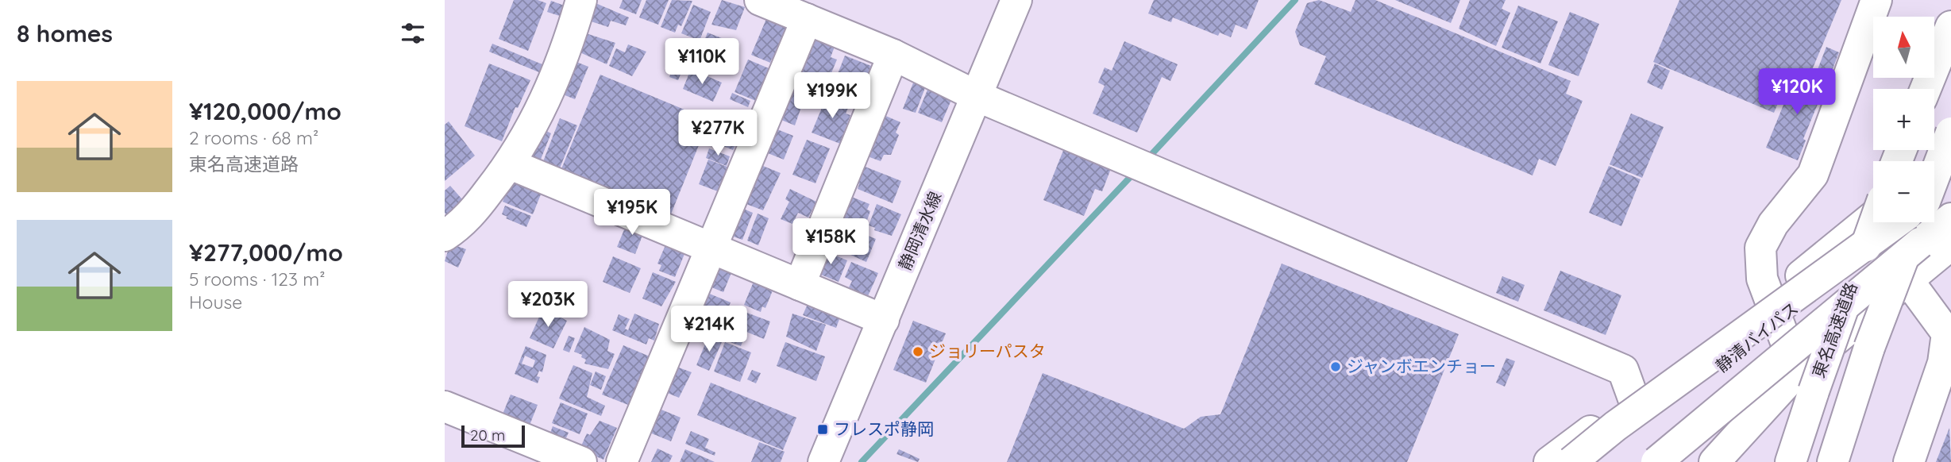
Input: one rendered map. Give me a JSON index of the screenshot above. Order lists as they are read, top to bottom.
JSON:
{
  "streets": {
    "main road": ["静岡清水線", "東名高速道路", "静清バイパス"]
  },
  "places": {
    "other": ["ジョリーパスタ", "ジャンボエンチョー"],
    "transit": ["フレスポ静岡"]
  },
  "scale_bar": "20 m",
  "north": "top",
  "page": {
    "heading": "8 homes",
    "map_buttons": ["+", "−"],
    "price": [
      "¥110K",
      "¥120K",
      "¥199K",
      "¥277K",
      "¥195K",
      "¥158K",
      "¥203K",
      "¥214K"
    ],
    "list": [
      {
        "name": "¥120,000/mo",
        "note": "2 rooms · 68 m² · 東名高速道路"
      },
      {
        "name": "¥277,000/mo",
        "note": "5 rooms · 123 m² · House"
      }
    ],
    "scale": "20 m"
  }
}
